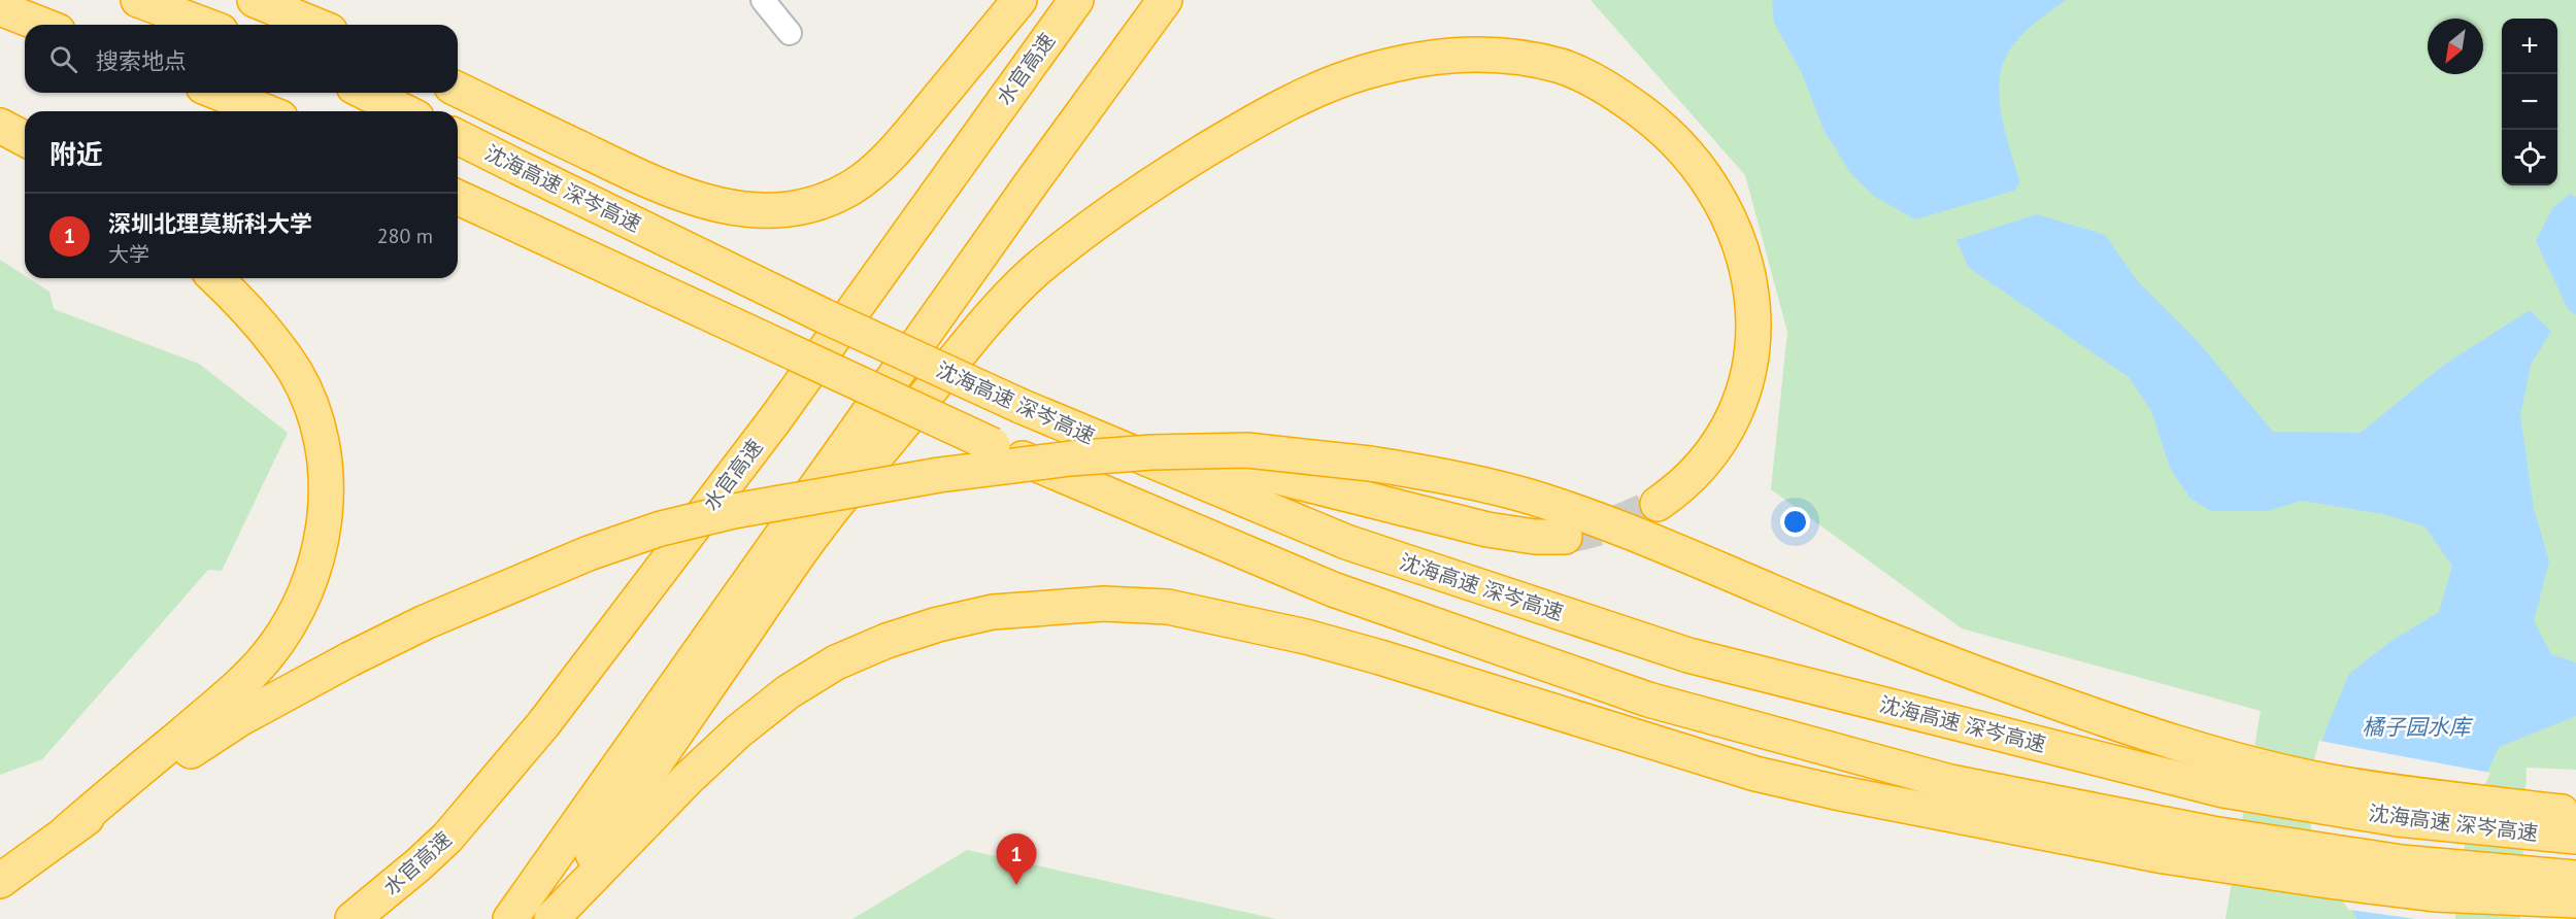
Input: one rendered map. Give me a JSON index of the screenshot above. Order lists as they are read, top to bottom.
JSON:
{
  "streets": {
    "highway": ["水官高速", "沈海高速 深岑高速"]
  },
  "water": ["橘子园水库"],
  "north": "bottom left",
  "page": {
    "map_buttons": ["+", "−"],
    "search": "搜索地点",
    "heading": "附近",
    "list": [
      {
        "mark": "1",
        "name": "深圳北理莫斯科大学",
        "note": "大学",
        "value": "280 m"
      }
    ],
    "pins": "1"
  }
}
